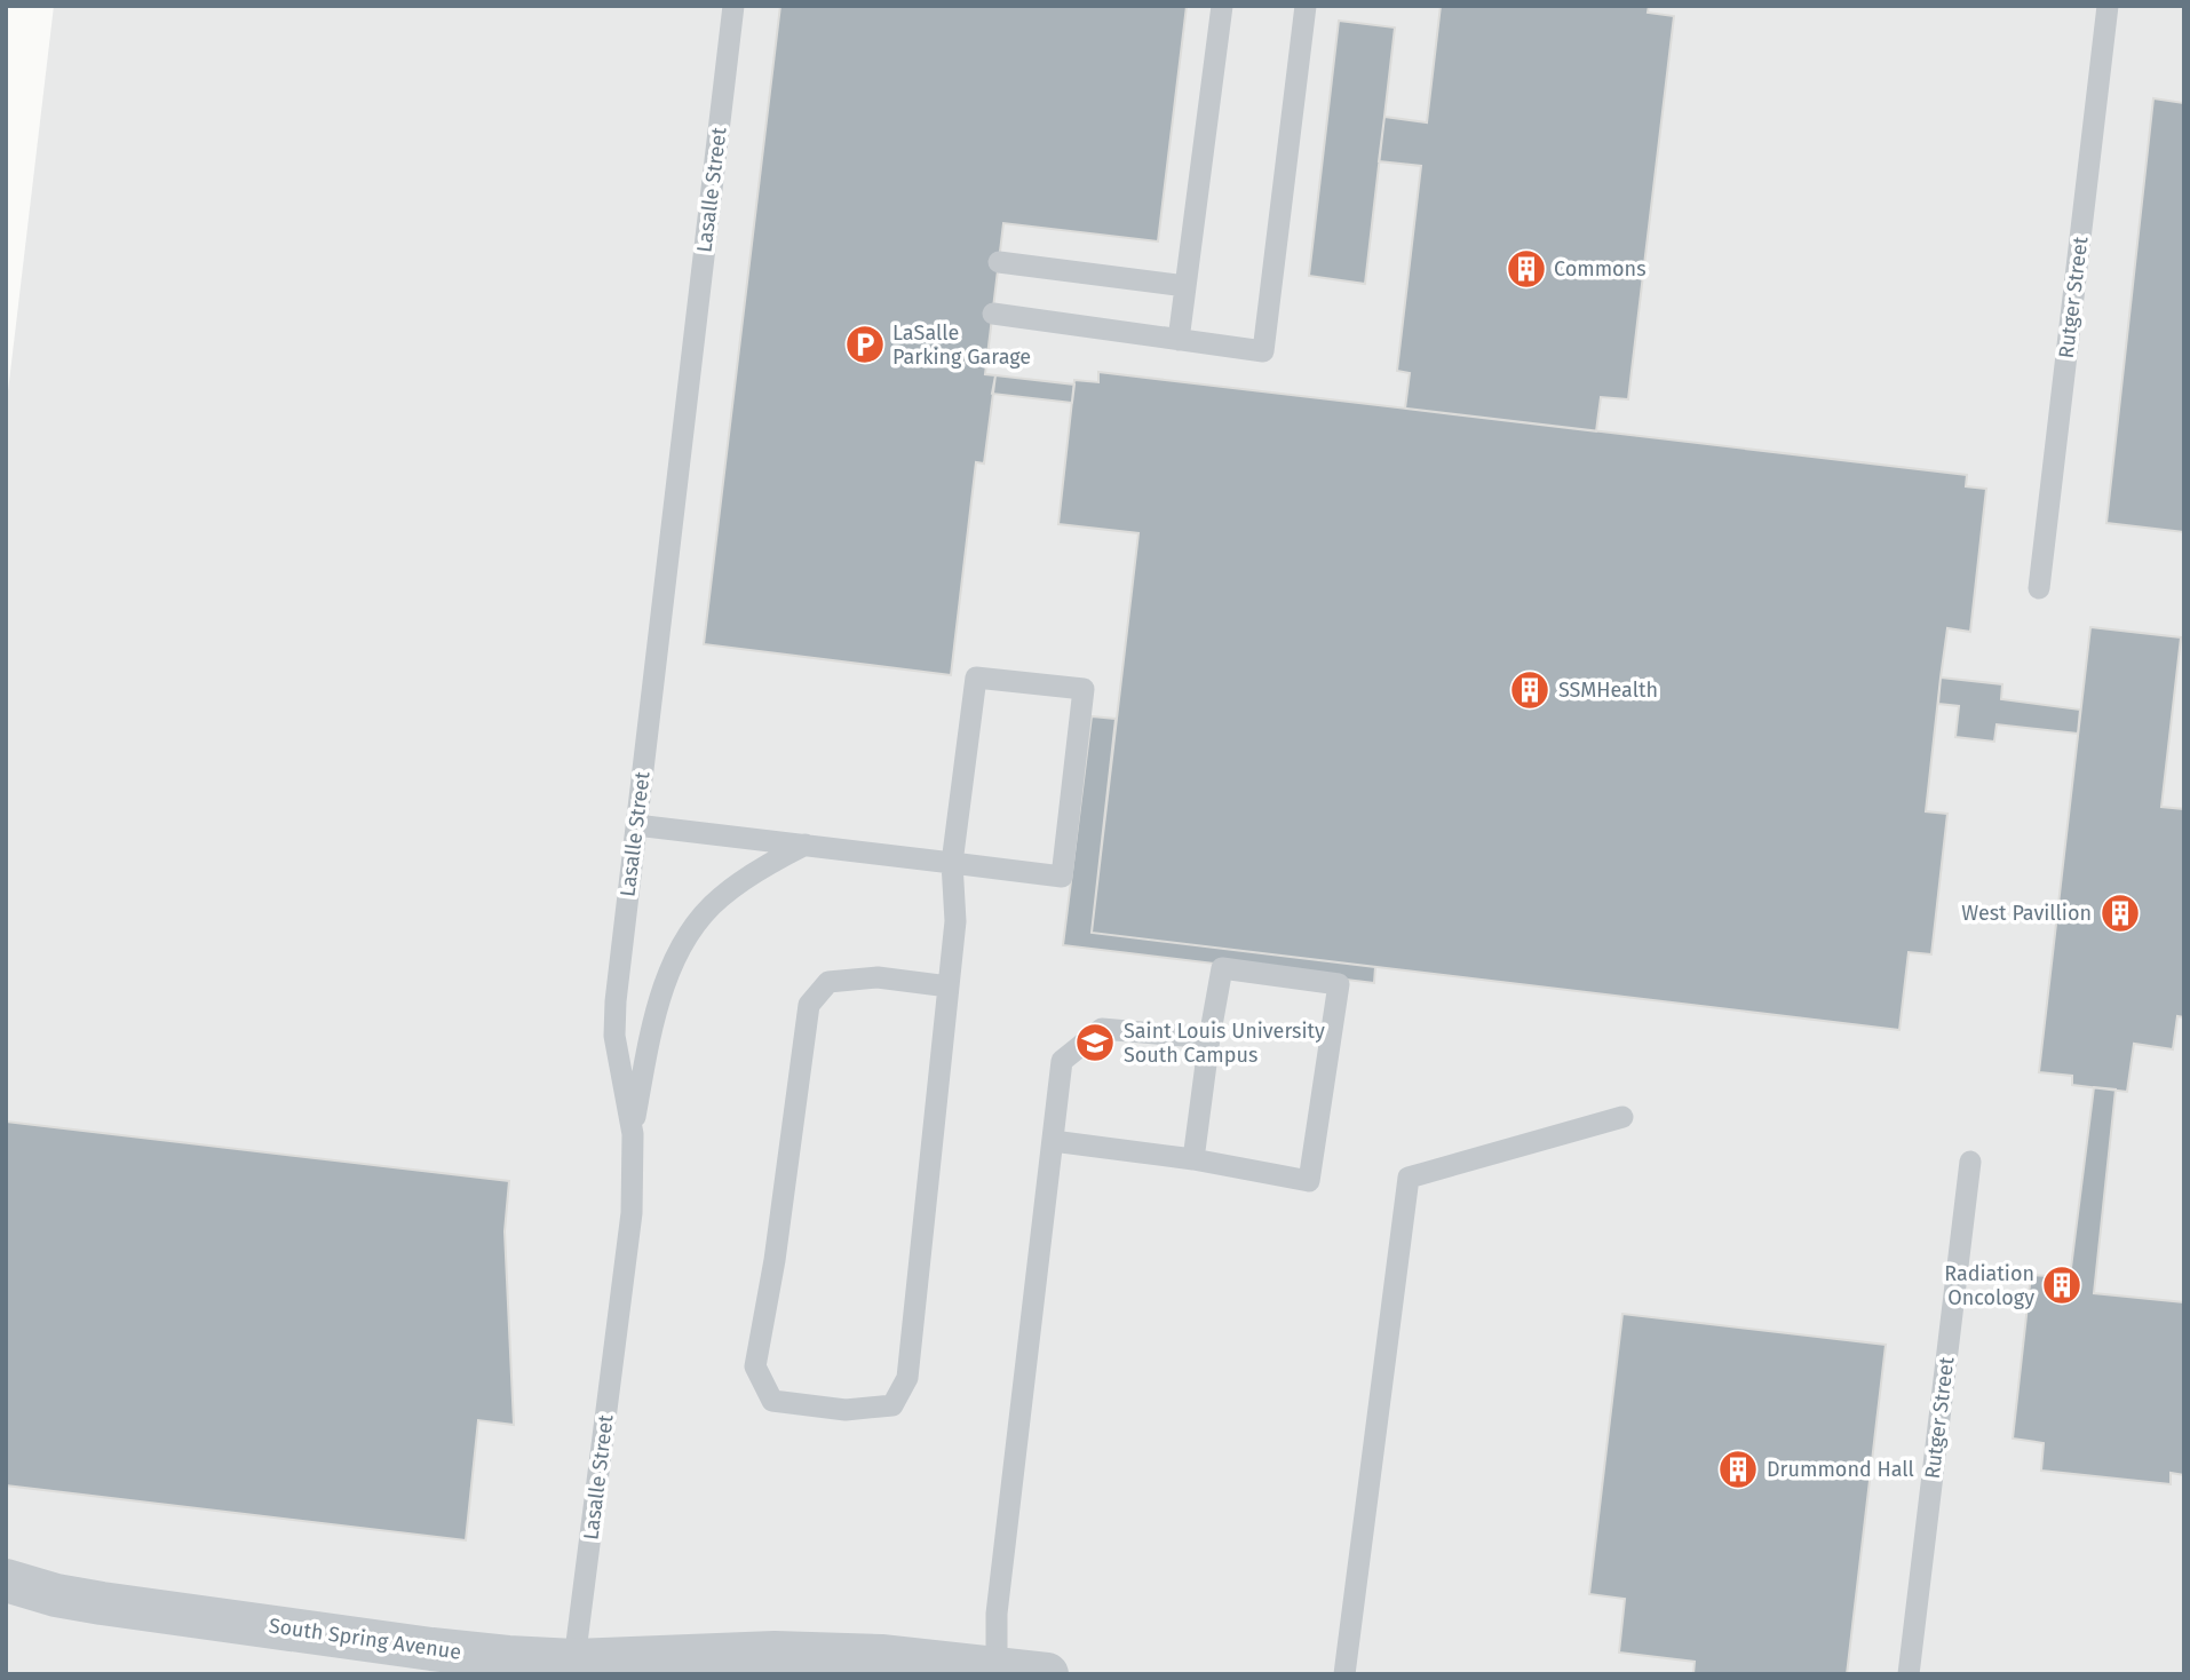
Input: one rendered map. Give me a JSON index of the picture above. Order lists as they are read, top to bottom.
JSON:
{
  "streets": {
    "street": ["South Spring Avenue"],
    "lane": ["Lasalle Street", "Rutger Street"]
  },
  "crossings": [
    ["Lasalle Street", "South Spring Avenue"]
  ],
  "places": {
    "building": [
      "Commons",
      "SSMHealth",
      "West Pavillion",
      "Radiation Oncology",
      "Drummond Hall"
    ],
    "parking": ["LaSalle Parking Garage"],
    "school or university": ["Saint Louis University South Campus"]
  }
}
